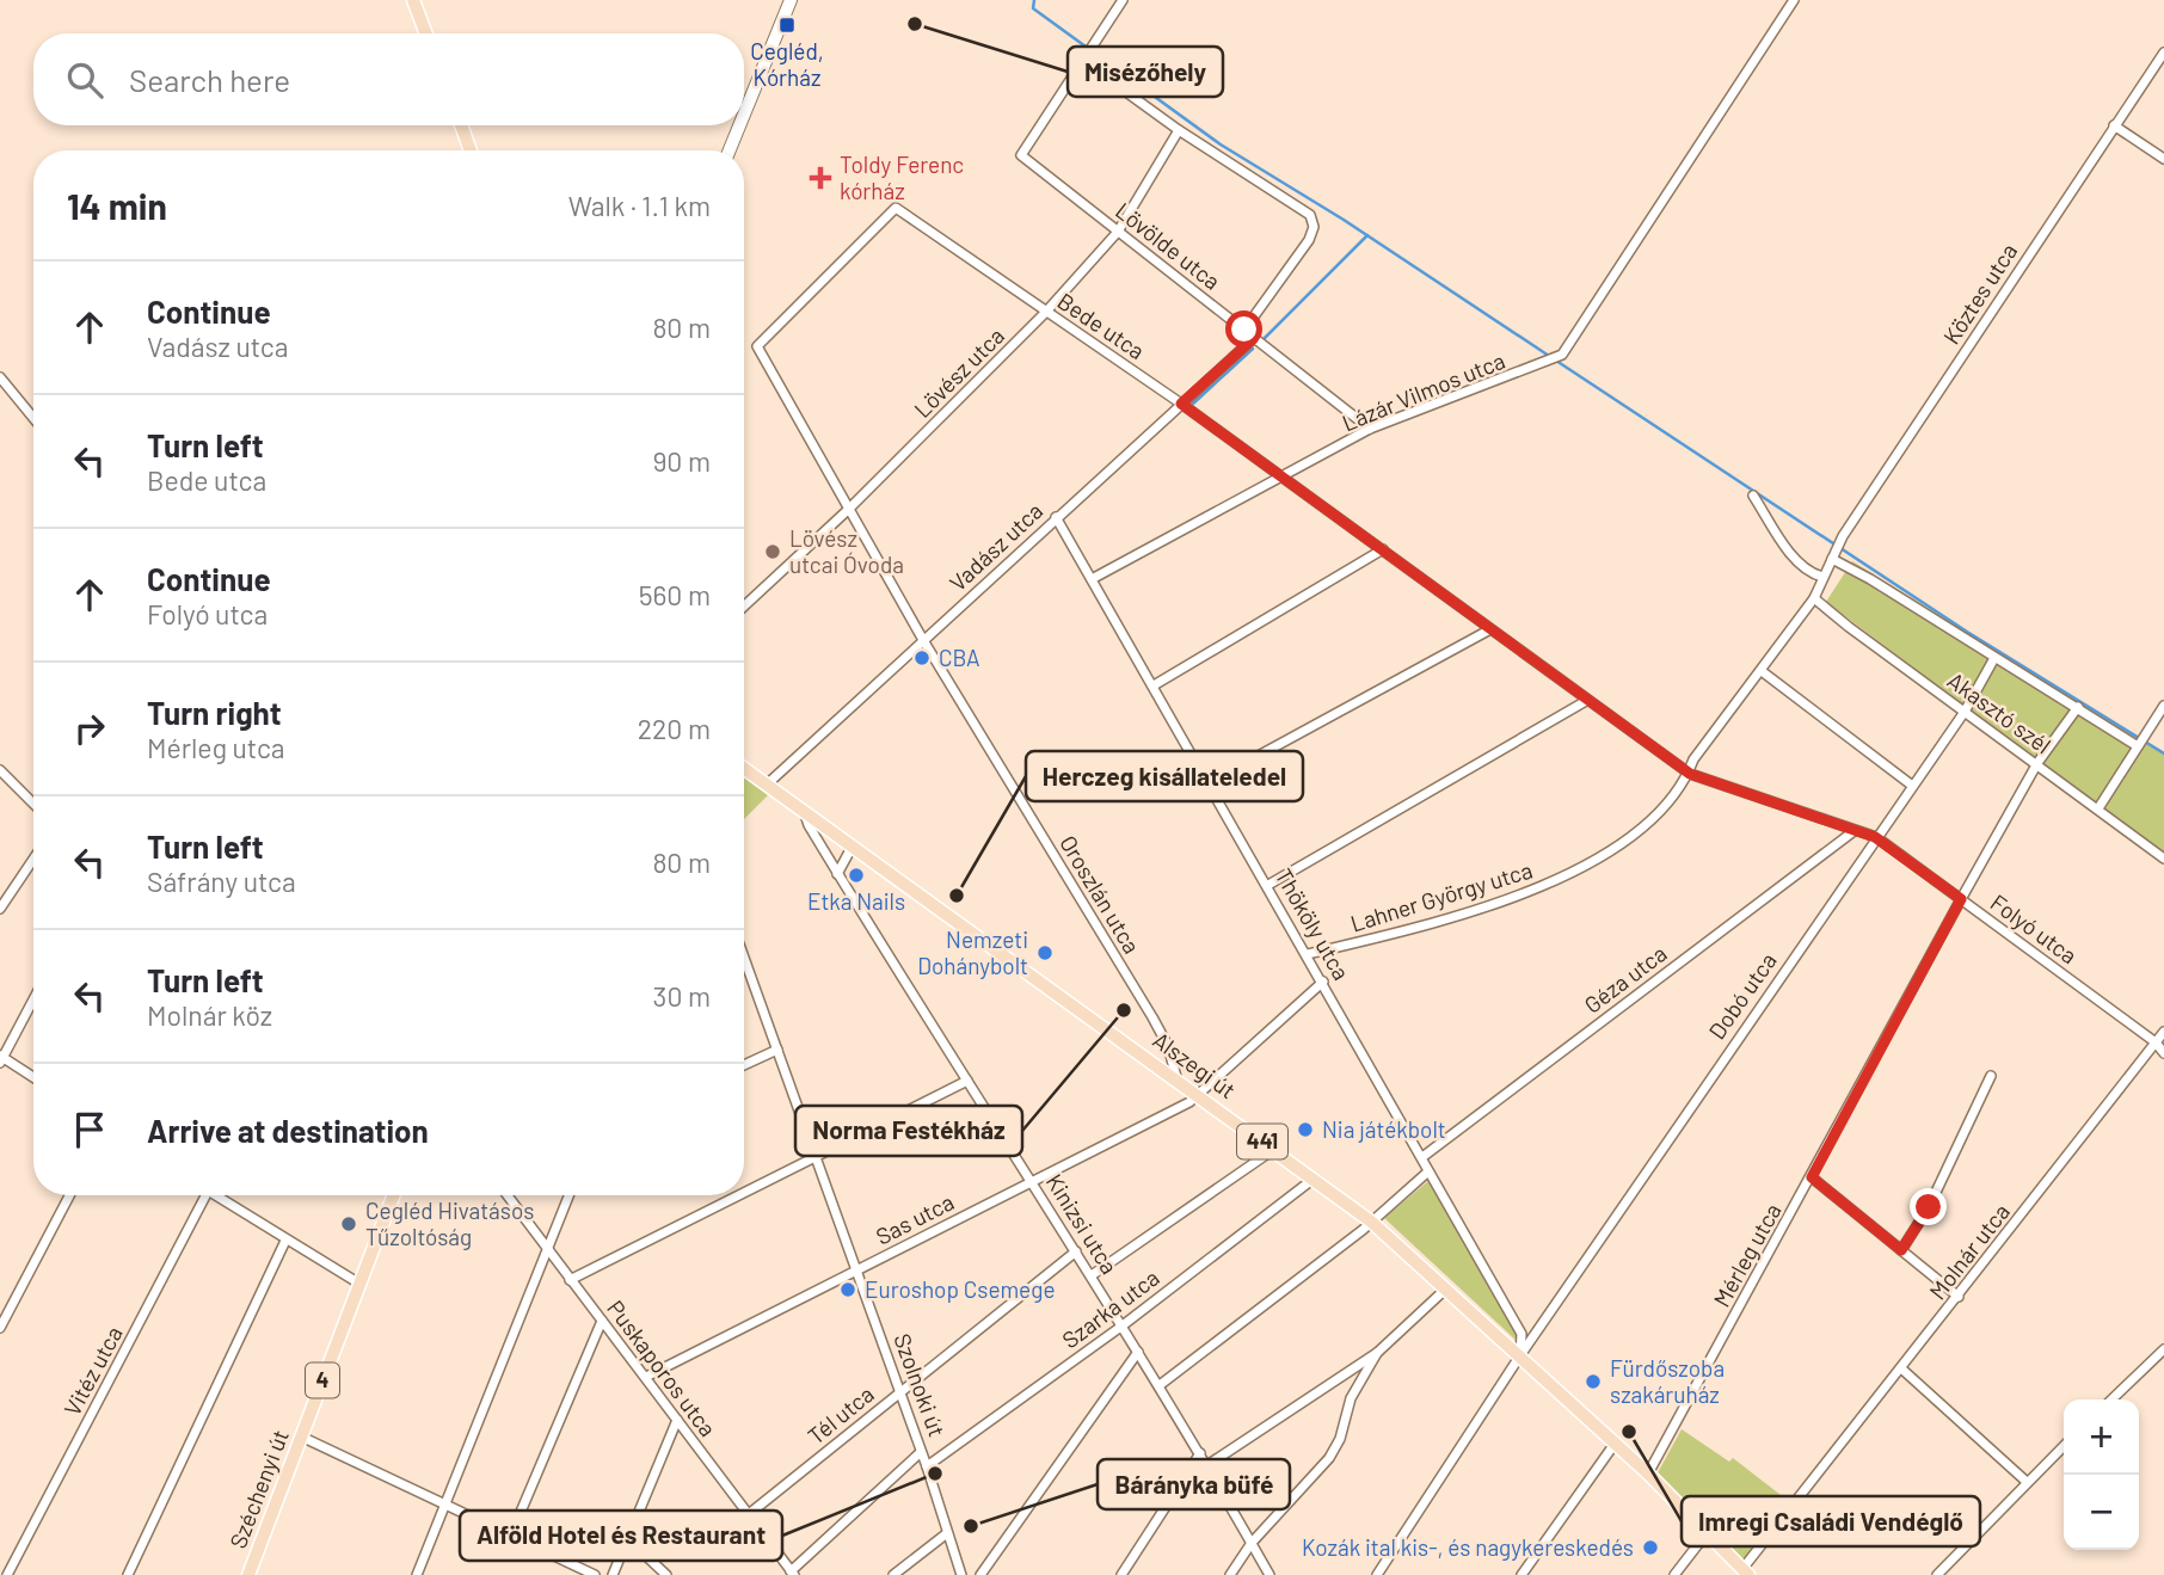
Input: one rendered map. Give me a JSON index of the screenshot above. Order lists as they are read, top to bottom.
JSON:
{
  "streets": {
    "main road": [
      "Alszegi út",
      "441",
      "4",
      "Széchenyi út"
    ],
    "street": [
      "Lövölde utca",
      "Köztes utca",
      "Bede utca",
      "Lövész utca",
      "Lázár Vilmos utca",
      "Vadász utca",
      "Akasztó szél",
      "Oroszlán utca",
      "Lahner György utca",
      "Thököly utca",
      "Folyó utca",
      "Géza utca",
      "Dobó utca",
      "Sas utca",
      "Kinizsi utca",
      "Molnár utca",
      "Mérleg utca",
      "Szarka utca",
      "Puskaporos utca",
      "Vitéz utca",
      "Szolnoki út",
      "Tél utca"
    ]
  },
  "crossings": [
    ["Lövölde utca", "Lövész utca"],
    ["Lövölde utca", "Lázár Vilmos utca"],
    ["Lövölde utca", "Vadász utca"],
    ["Köztes utca", "Lahner György utca"],
    ["Bede utca", "Lövész utca"],
    ["Bede utca", "Lázár Vilmos utca"],
    ["Bede utca", "Vadász utca"],
    ["Bede utca", "Oroszlán utca"],
    ["Bede utca", "Folyó utca"],
    ["Lövész utca", "Oroszlán utca"],
    ["Lázár Vilmos utca", "Thököly utca"],
    ["Lázár Vilmos utca", "Folyó utca"],
    ["Vadász utca", "Oroszlán utca"],
    ["Vadász utca", "Thököly utca"],
    ["Vadász utca", "Alszegi út"],
    ["Akasztó szél", "Lahner György utca"],
    ["Akasztó szél", "Dobó utca"],
    ["Akasztó szél", "Mérleg utca"],
    ["Oroszlán utca", "Alszegi út"],
    ["Lahner György utca", "Thököly utca"],
    ["Lahner György utca", "Folyó utca"],
    ["Thököly utca", "Géza utca"],
    ["Thököly utca", "Dobó utca"],
    ["Thököly utca", "Alszegi út"],
    ["Thököly utca", "Sas utca"],
    ["Folyó utca", "Géza utca"],
    ["Folyó utca", "Dobó utca"],
    ["Folyó utca", "Molnár utca"],
    ["Folyó utca", "Mérleg utca"],
    ["Dobó utca", "Alszegi út"],
    ["Alszegi út", "Sas utca"],
    ["Alszegi út", "Kinizsi utca"],
    ["Alszegi út", "Molnár utca"],
    ["Alszegi út", "Mérleg utca"],
    ["Alszegi út", "Szarka utca"],
    ["Sas utca", "Kinizsi utca"],
    ["Sas utca", "Puskaporos utca"],
    ["Sas utca", "Szolnoki út"],
    ["Kinizsi utca", "Szarka utca"],
    ["Kinizsi utca", "Tél utca"],
    ["Szarka utca", "Szolnoki út"],
    ["Puskaporos utca", "Tél utca"],
    ["Szolnoki út", "Tél utca"]
  ],
  "places": {
    "other": [
      "Misézőhely",
      "Lövész utcai Óvoda",
      "CBA",
      "Etka Nails",
      "Herczeg kisállateledel",
      "Nemzeti Dohánybolt",
      "Norma Festékház",
      "Nia játékbolt",
      "Cegléd Hivatásos Tűzoltóság",
      "Euroshop Csemege",
      "Fürdőszoba szakáruház",
      "Imregi Családi Vendéglő",
      "Alföld Hotel és Restaurant",
      "Bárányka büfé",
      "Kozák ital kis-, és nagykereskedés"
    ],
    "transit": ["Cegléd, Kórház"],
    "health": ["Toldy Ferenc kórház"]
  },
  "page": {
    "search": "Search here",
    "heading": ["14 min", "Walk · 1.1 km"],
    "list": [
      ["Continue", "Vadász utca", "80 m"],
      ["Turn left", "Bede utca", "90 m"],
      ["Continue", "Folyó utca", "560 m"],
      ["Turn right", "Mérleg utca", "220 m"],
      ["Turn left", "Sáfrány utca", "80 m"],
      ["Turn left", "Molnár köz", "30 m"],
      "Arrive at destination"
    ],
    "map_buttons": ["+", "−"]
  }
}
